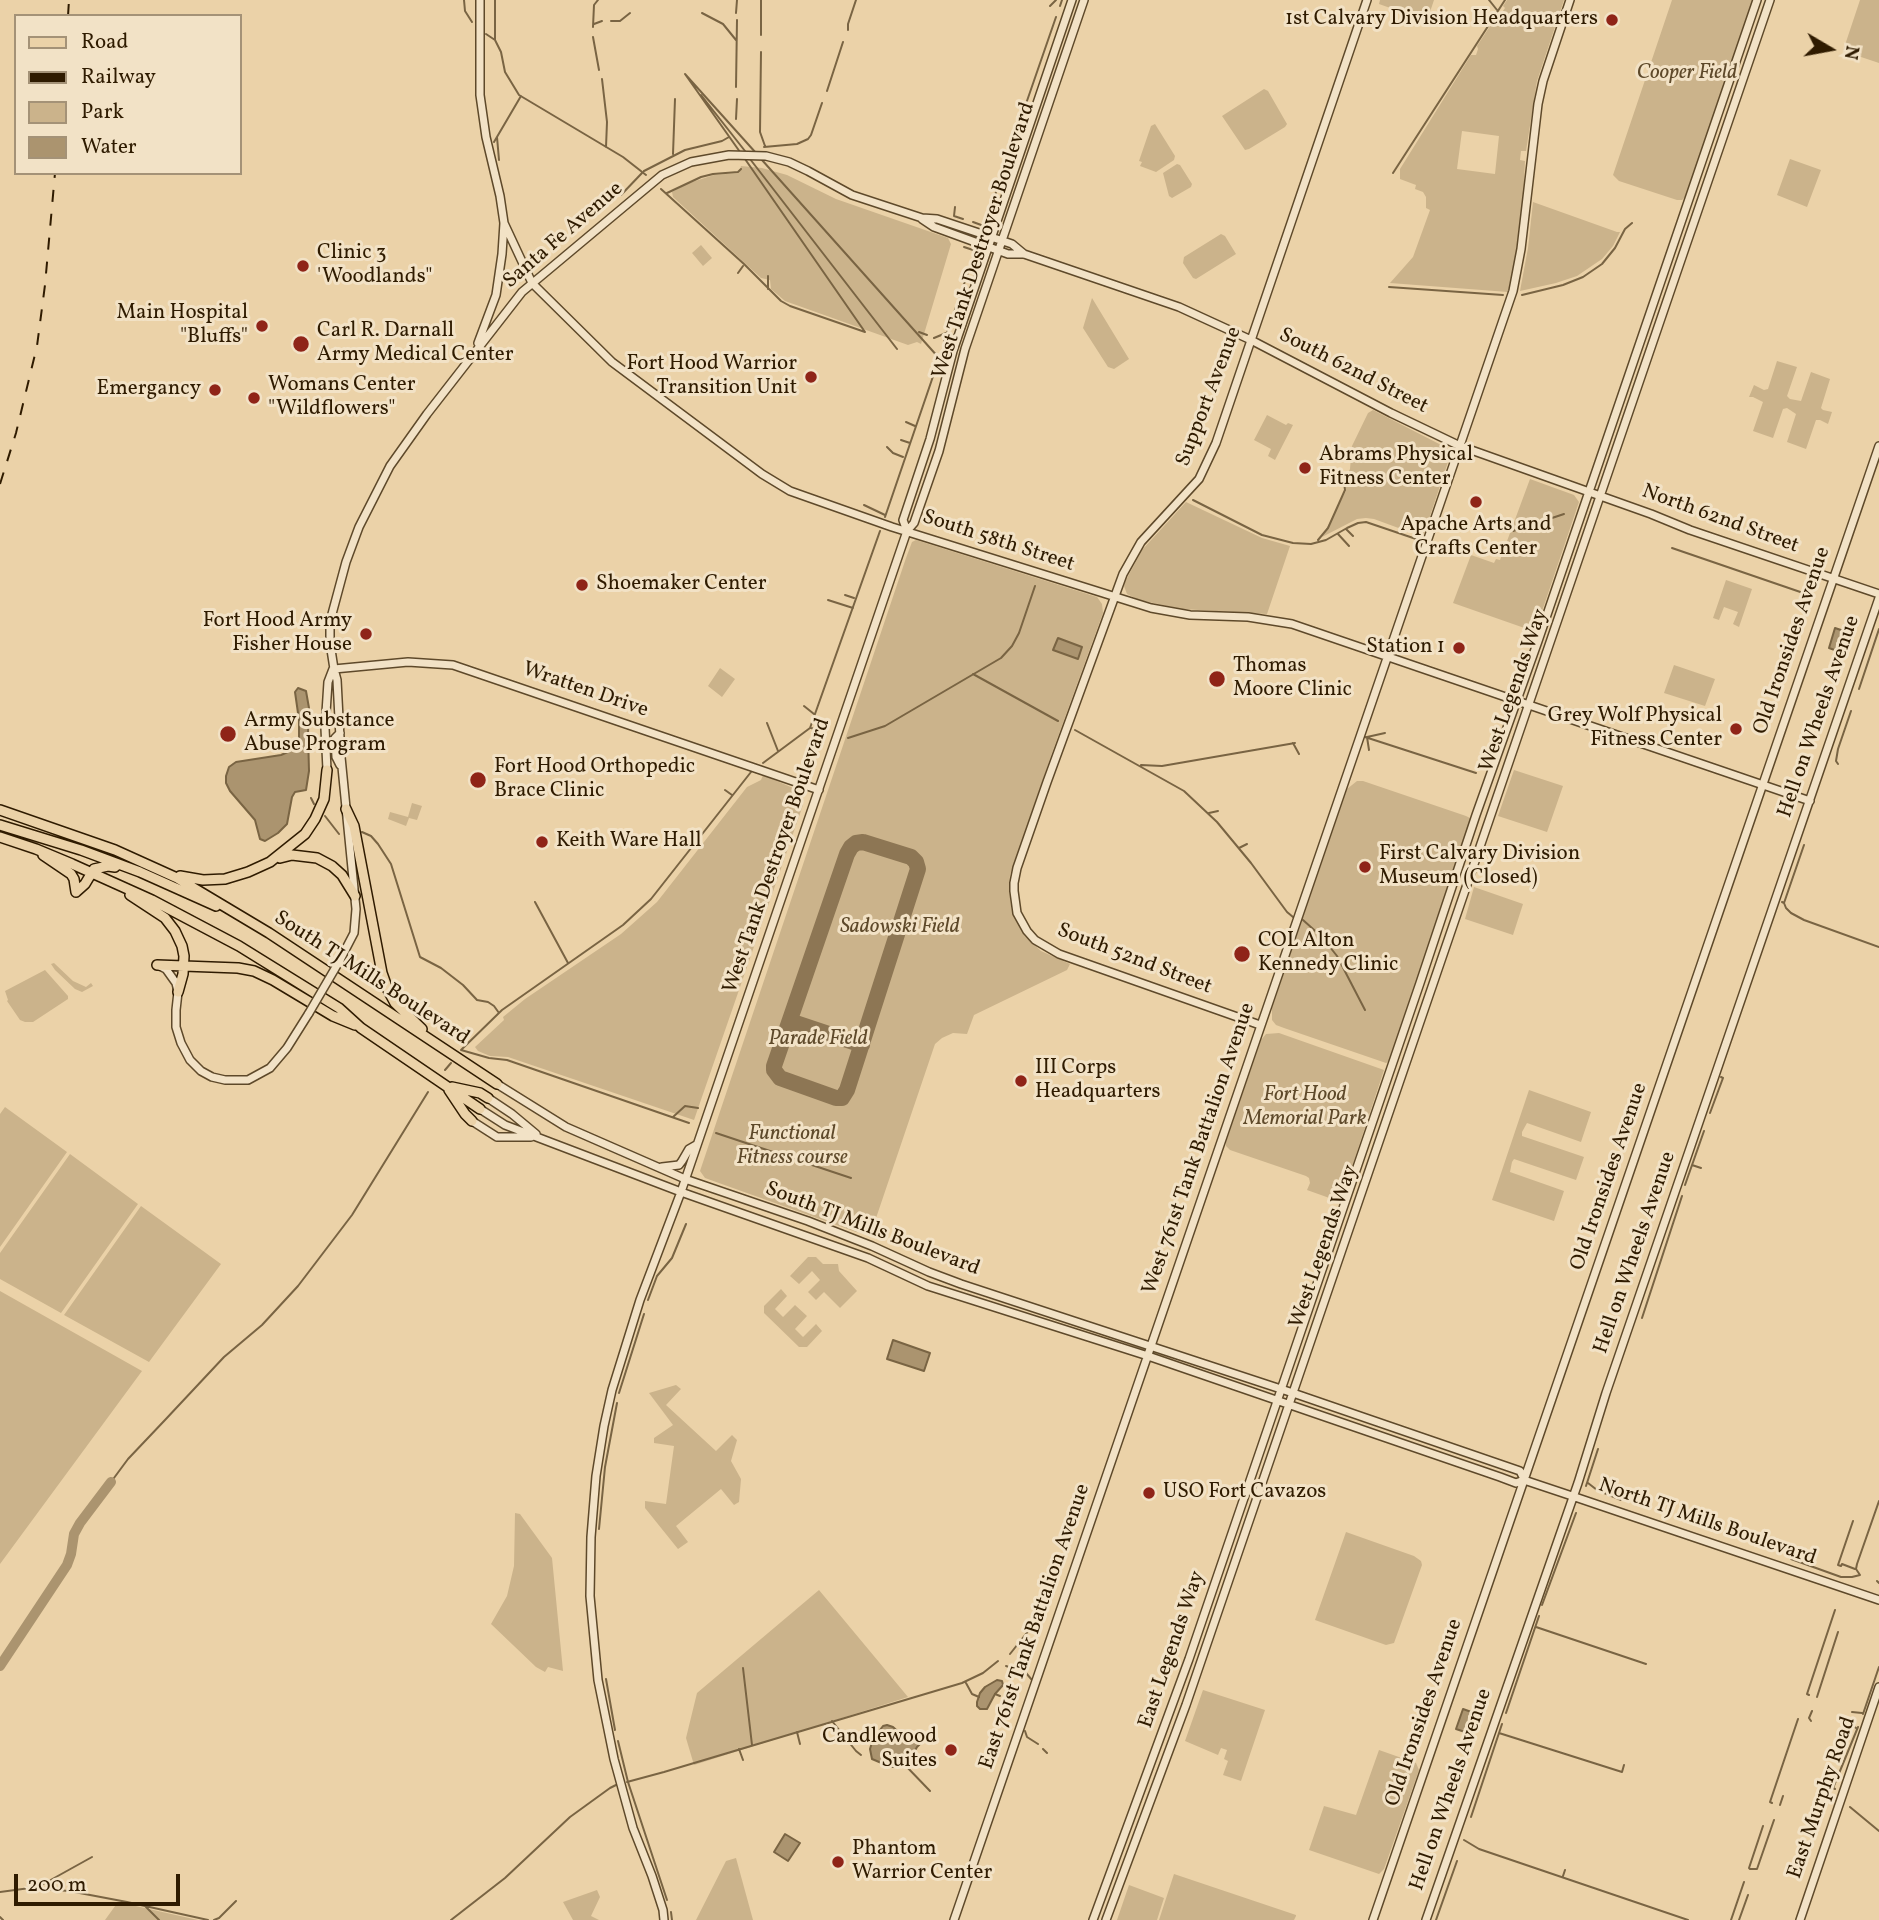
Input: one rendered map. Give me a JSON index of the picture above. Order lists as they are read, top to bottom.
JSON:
{
  "streets": {
    "main road": ["South TJ Mills Boulevard"],
    "street": [
      "Santa Fe Avenue",
      "West Tank Destroyer Boulevard",
      "South 62nd Street",
      "Support Avenue",
      "North 62nd Street",
      "South 58th Street",
      "Old Ironsides Avenue",
      "Wratten Drive",
      "West Legends Way",
      "Hell on Wheels Avenue",
      "South 52nd Street",
      "West 761st Tank Battalion Avenue",
      "North TJ Mills Boulevard",
      "East 761st Tank Battalion Avenue",
      "East Legends Way",
      "East Murphy Road"
    ]
  },
  "crossings": [
    ["Santa Fe Avenue", "South 62nd Street"],
    ["Santa Fe Avenue", "South 58th Street"],
    ["Santa Fe Avenue", "Wratten Drive"],
    ["West Tank Destroyer Boulevard", "South 62nd Street"],
    ["West Tank Destroyer Boulevard", "South 58th Street"],
    ["West Tank Destroyer Boulevard", "Wratten Drive"],
    ["West Tank Destroyer Boulevard", "South TJ Mills Boulevard"],
    ["South 62nd Street", "Support Avenue"],
    ["South 62nd Street", "North 62nd Street"],
    ["South 62nd Street", "West Legends Way"],
    ["South 62nd Street", "West 761st Tank Battalion Avenue"],
    ["Support Avenue", "South 58th Street"],
    ["Support Avenue", "South 52nd Street"],
    ["North 62nd Street", "Old Ironsides Avenue"],
    ["North 62nd Street", "West Legends Way"],
    ["North 62nd Street", "Hell on Wheels Avenue"],
    ["South 58th Street", "Old Ironsides Avenue"],
    ["South 58th Street", "West Legends Way"],
    ["South 58th Street", "Hell on Wheels Avenue"],
    ["South 58th Street", "West 761st Tank Battalion Avenue"],
    ["Old Ironsides Avenue", "North TJ Mills Boulevard"],
    ["West Legends Way", "South TJ Mills Boulevard"],
    ["West Legends Way", "North TJ Mills Boulevard"],
    ["West Legends Way", "East Legends Way"],
    ["Hell on Wheels Avenue", "North TJ Mills Boulevard"],
    ["South 52nd Street", "West 761st Tank Battalion Avenue"],
    ["South TJ Mills Boulevard", "West 761st Tank Battalion Avenue"],
    ["South TJ Mills Boulevard", "North TJ Mills Boulevard"],
    ["South TJ Mills Boulevard", "East 761st Tank Battalion Avenue"],
    ["South TJ Mills Boulevard", "East Legends Way"],
    ["West 761st Tank Battalion Avenue", "East 761st Tank Battalion Avenue"],
    ["North TJ Mills Boulevard", "East Legends Way"]
  ],
  "parks": [
    "Cooper Field",
    "Sadowski Field",
    "Parade Field",
    "Fort Hood Memorial Park",
    "Functional Fitness course"
  ],
  "places": [
    "1st Calvary Division Headquarters",
    "Clinic 3 'Woodlands\"",
    "Main Hospital \"Bluffs\"",
    "Carl R. Darnall Army Medical Center",
    "Fort Hood Warrior Transition Unit",
    "Emergancy",
    "Womans Center \"Wildflowers\"",
    "Abrams Physical Fitness Center",
    "Apache Arts and Crafts Center",
    "Shoemaker Center",
    "Fort Hood Army Fisher House",
    "Station 1",
    "Thomas Moore Clinic",
    "Grey Wolf Physical Fitness Center",
    "Army Substance Abuse Program",
    "Fort Hood Orthopedic Brace Clinic",
    "Keith Ware Hall",
    "First Calvary Division Museum (Closed)",
    "COL Alton Kennedy Clinic",
    "III Corps Headquarters",
    "USO Fort Cavazos",
    "Candlewood Suites",
    "Phantom Warrior Center"
  ],
  "legend": [
    "Road",
    "Railway",
    "Park",
    "Water"
  ],
  "scale_bar": "200 m",
  "north": "right"
}
